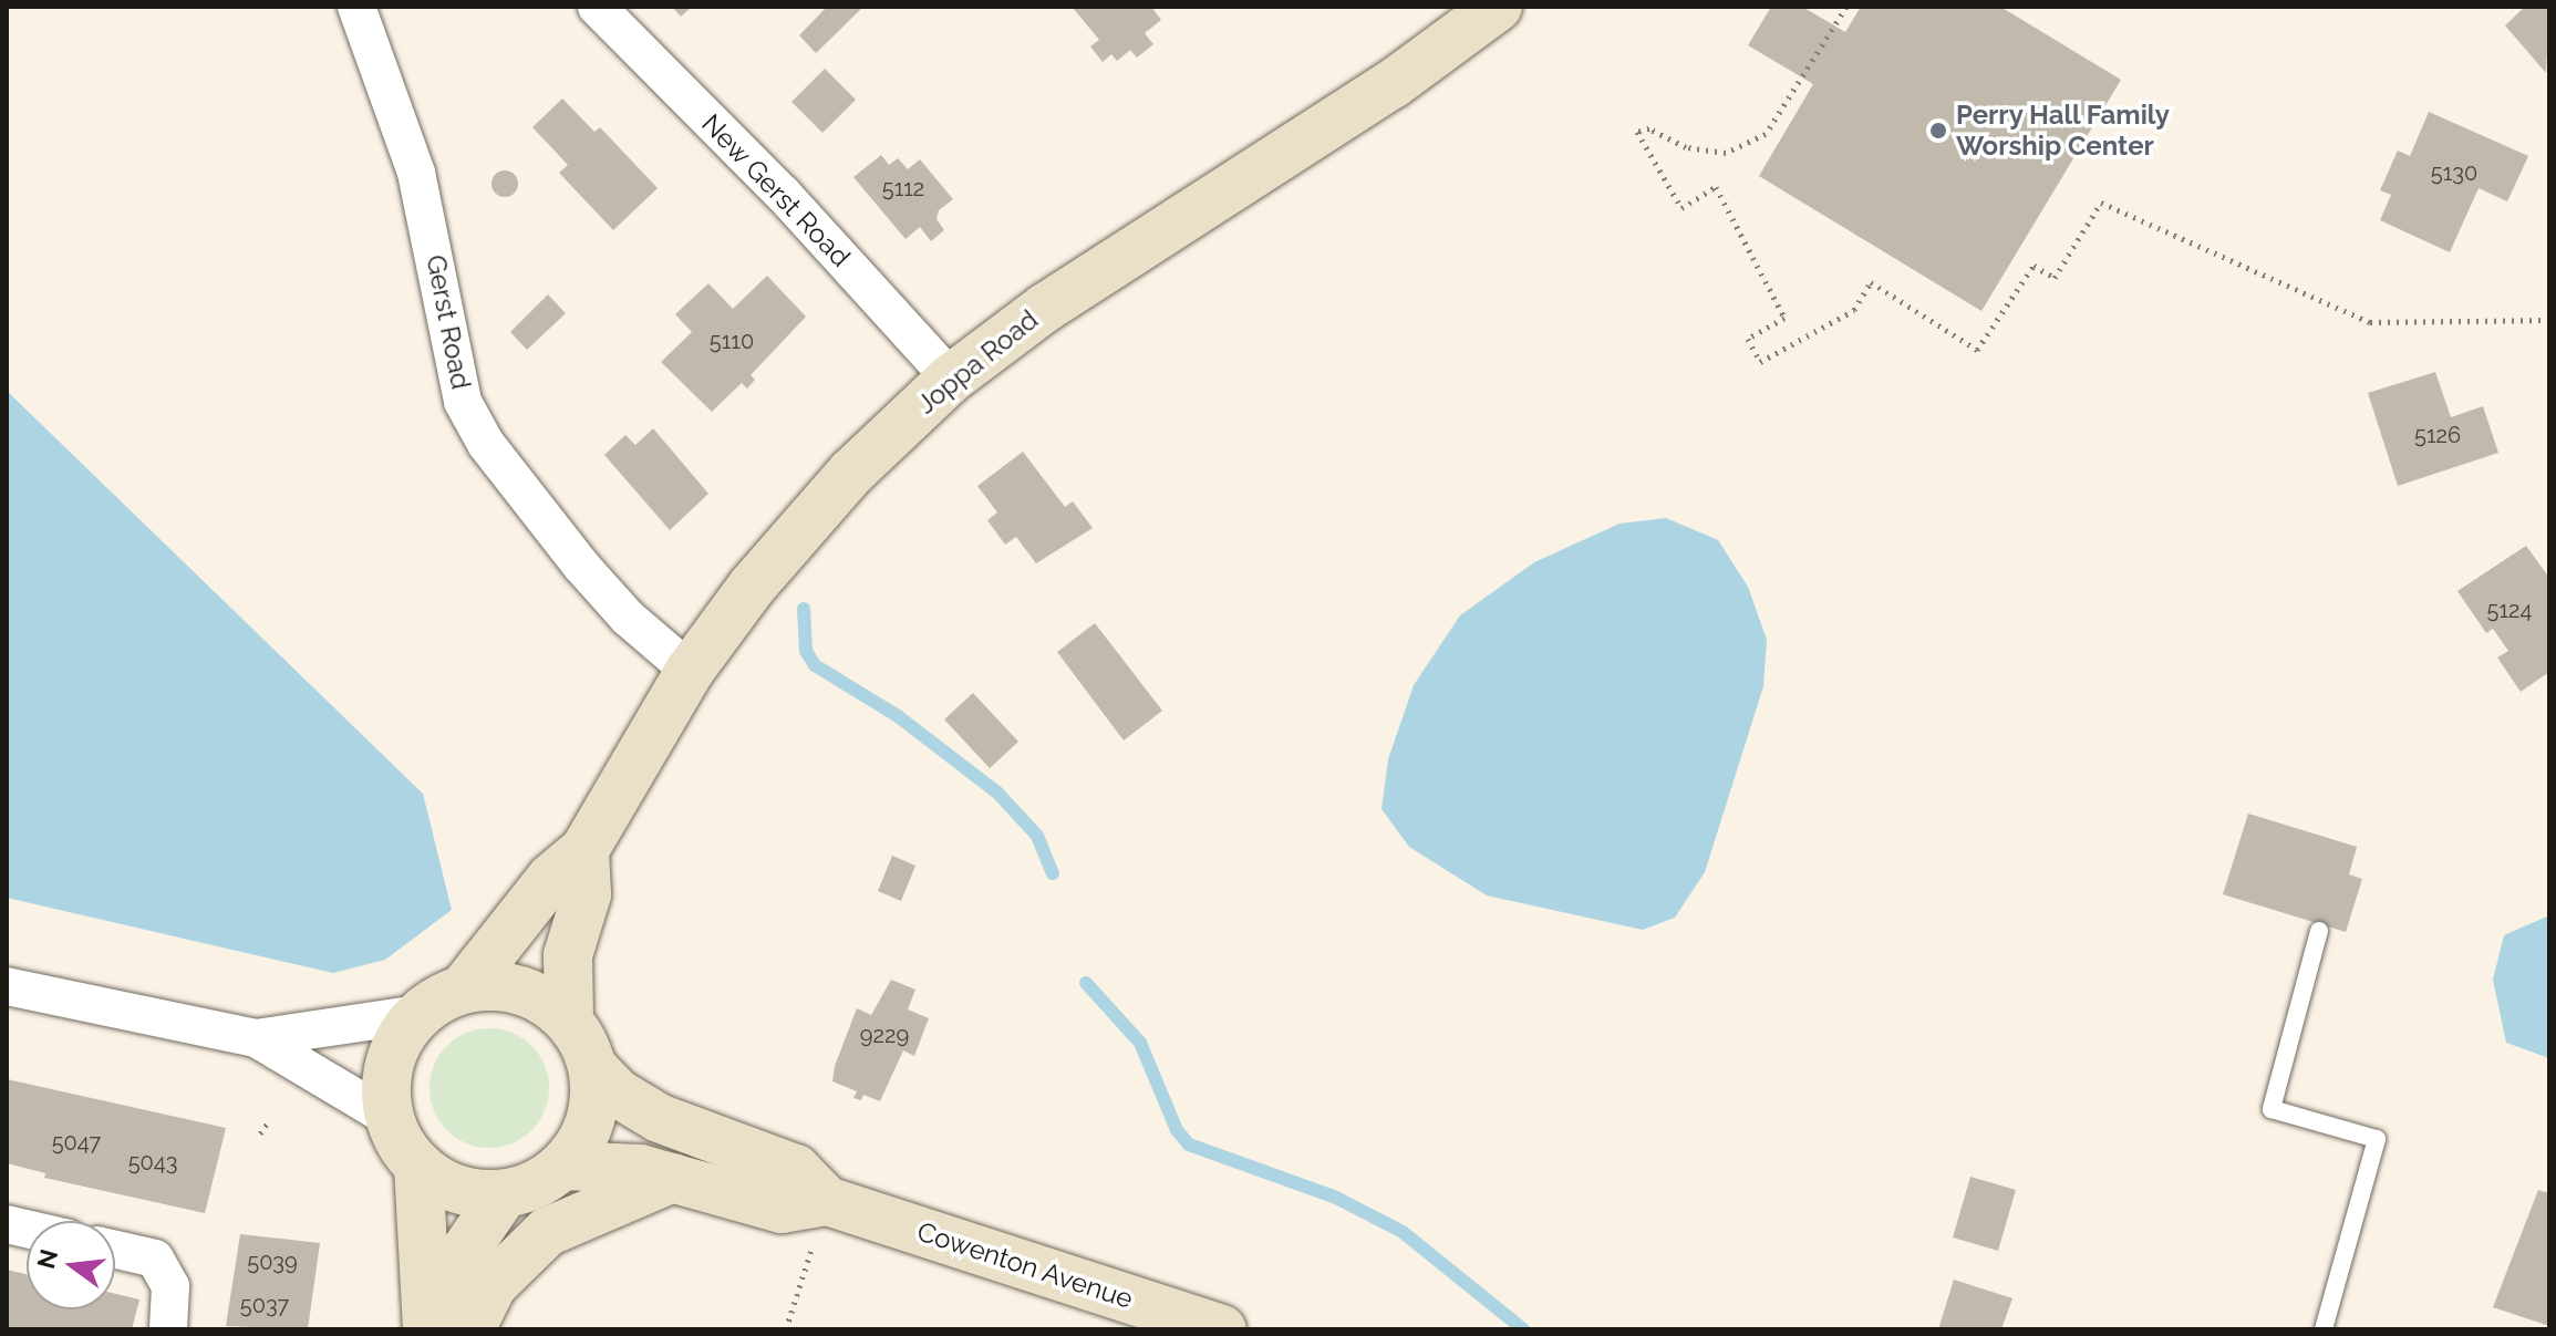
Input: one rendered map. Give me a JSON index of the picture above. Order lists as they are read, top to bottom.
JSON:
{
  "streets": {
    "street": [
      "New Gerst Road",
      "Gerst Road",
      "Joppa Road",
      "Cowenton Avenue"
    ]
  },
  "crossings": [
    ["New Gerst Road", "Joppa Road"],
    ["Gerst Road", "Joppa Road"],
    ["Joppa Road", "Cowenton Avenue"]
  ],
  "places": ["Perry Hall Family Worship Center"],
  "house_numbers": [
    "5130",
    "5112",
    "5110",
    "5126",
    "5124",
    "9229",
    "5047",
    "5043",
    "5039",
    "5037"
  ],
  "north": "left"
}
